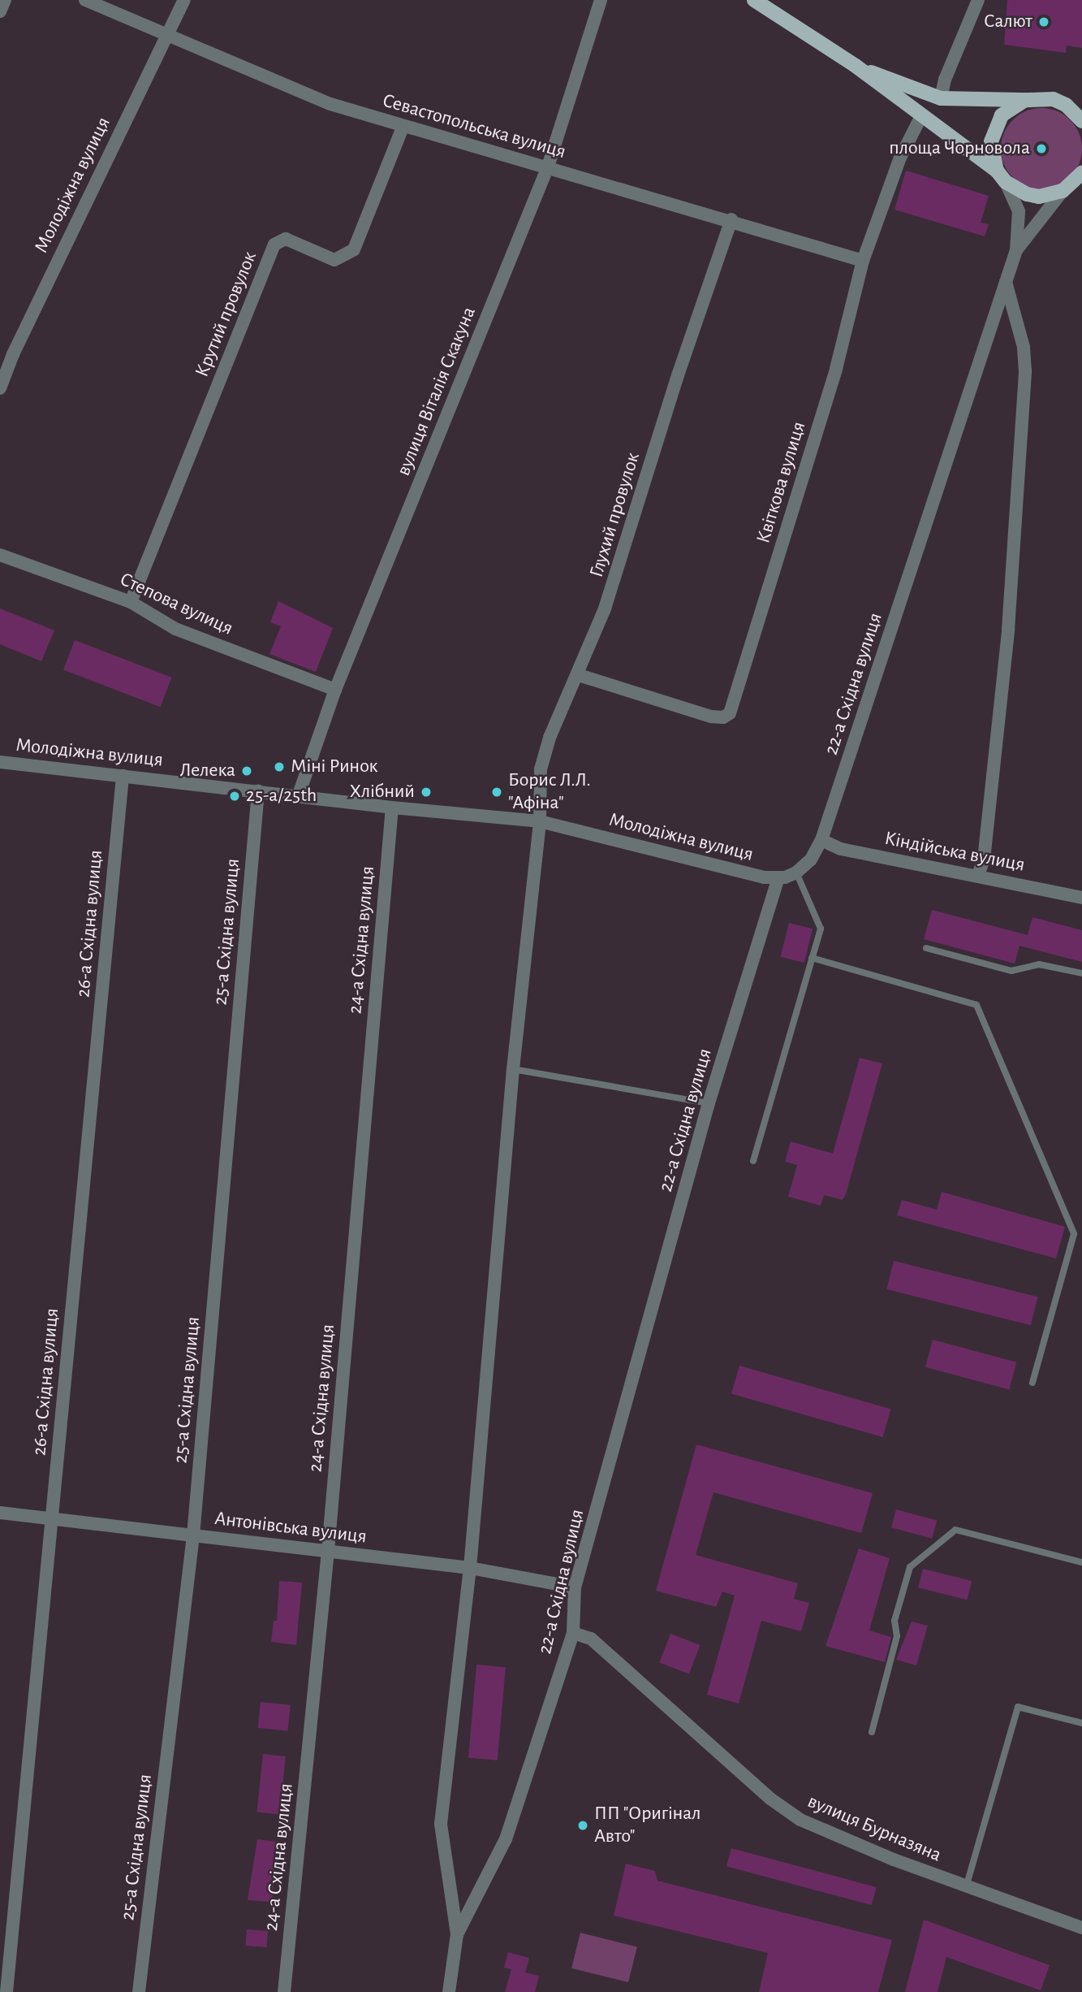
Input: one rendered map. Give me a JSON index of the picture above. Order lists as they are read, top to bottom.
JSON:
{
  "streets": {
    "street": [
      "Севастопольська вулиця",
      "Молодіжна вулиця",
      "Крутий провулок",
      "вулиця Віталія Скакуна",
      "Квіткова вулиця",
      "Глухий провулок",
      "Степова вулиця",
      "22-а Східна вулиця",
      "Кіндійська вулиця",
      "26-а Східна вулиця",
      "25-а Східна вулиця",
      "24-а Східна вулиця",
      "Антонівська вулиця",
      "вулиця Бурназяна"
    ]
  },
  "crossings": [
    ["Севастопольська вулиця", "Молодіжна вулиця"],
    ["Севастопольська вулиця", "Крутий провулок"],
    ["Севастопольська вулиця", "вулиця Віталія Скакуна"],
    ["Севастопольська вулиця", "Квіткова вулиця"],
    ["Севастопольська вулиця", "Глухий провулок"],
    ["Молодіжна вулиця", "вулиця Віталія Скакуна"],
    ["Молодіжна вулиця", "Глухий провулок"],
    ["Молодіжна вулиця", "22-а Східна вулиця"],
    ["Молодіжна вулиця", "26-а Східна вулиця"],
    ["Молодіжна вулиця", "25-а Східна вулиця"],
    ["Молодіжна вулиця", "24-а Східна вулиця"],
    ["Крутий провулок", "Степова вулиця"],
    ["вулиця Віталія Скакуна", "Степова вулиця"],
    ["Квіткова вулиця", "Глухий провулок"],
    ["Глухий провулок", "22-а Східна вулиця"],
    ["Глухий провулок", "Антонівська вулиця"],
    ["22-а Східна вулиця", "Кіндійська вулиця"],
    ["22-а Східна вулиця", "Антонівська вулиця"],
    ["22-а Східна вулиця", "вулиця Бурназяна"],
    ["26-а Східна вулиця", "Антонівська вулиця"],
    ["25-а Східна вулиця", "Антонівська вулиця"],
    ["24-а Східна вулиця", "Антонівська вулиця"]
  ],
  "places": [
    "Салют",
    "площа Чорновола",
    "Міні Ринок",
    "Лелека",
    "Хлібний",
    "Борис Л.Л. \"Афіна\"",
    "25-а/25th",
    "ПП \"Оригінал Авто\""
  ]
}
